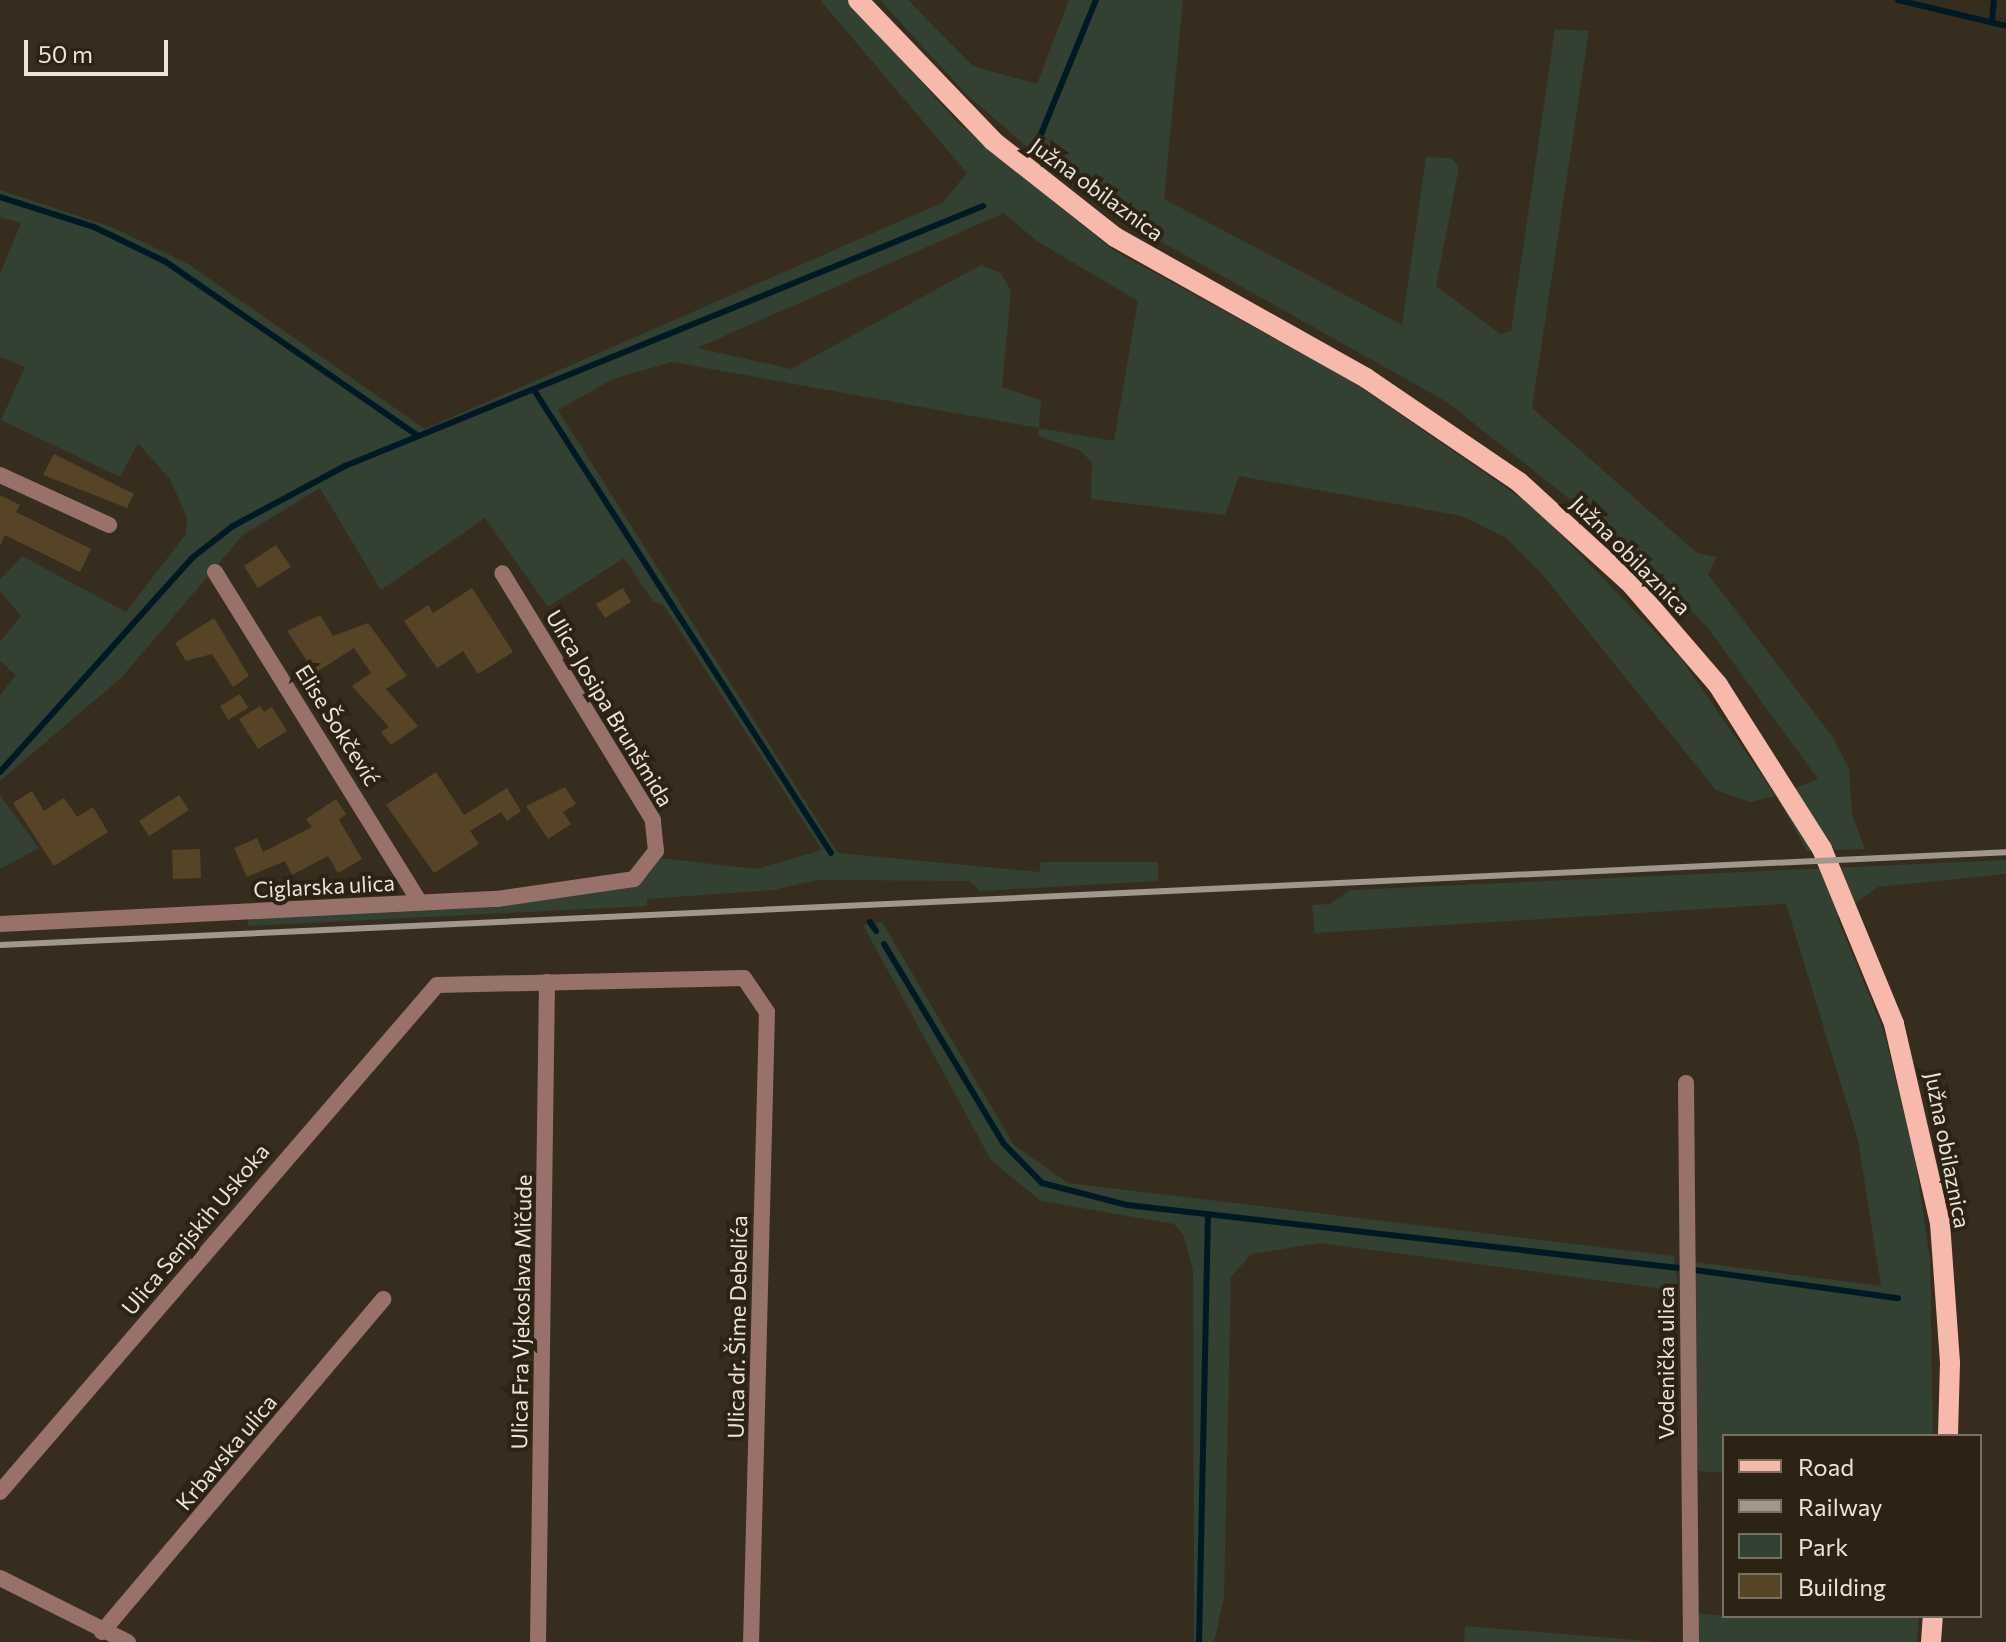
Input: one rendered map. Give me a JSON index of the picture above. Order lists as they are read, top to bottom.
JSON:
{
  "streets": {
    "main road": ["Južna obilaznica"],
    "street": [
      "Ulica Josipa Brunšmida",
      "Elise Šokčević",
      "Ciglarska ulica",
      "Ulica Senjskih Uskoka",
      "Ulica Fra Vjekoslava Mičude",
      "Ulica dr. Šime Debelića",
      "Vodenička ulica",
      "Krbavska ulica"
    ]
  },
  "crossings": [
    ["Ulica Josipa Brunšmida", "Ciglarska ulica"],
    ["Elise Šokčević", "Ciglarska ulica"],
    ["Ulica Senjskih Uskoka", "Ulica Fra Vjekoslava Mičude"],
    ["Ulica Senjskih Uskoka", "Ulica dr. Šime Debelića"],
    ["Ulica Fra Vjekoslava Mičude", "Ulica dr. Šime Debelića"]
  ],
  "legend": [
    "Road",
    "Railway",
    "Park",
    "Building"
  ],
  "scale_bar": "50 m"
}
